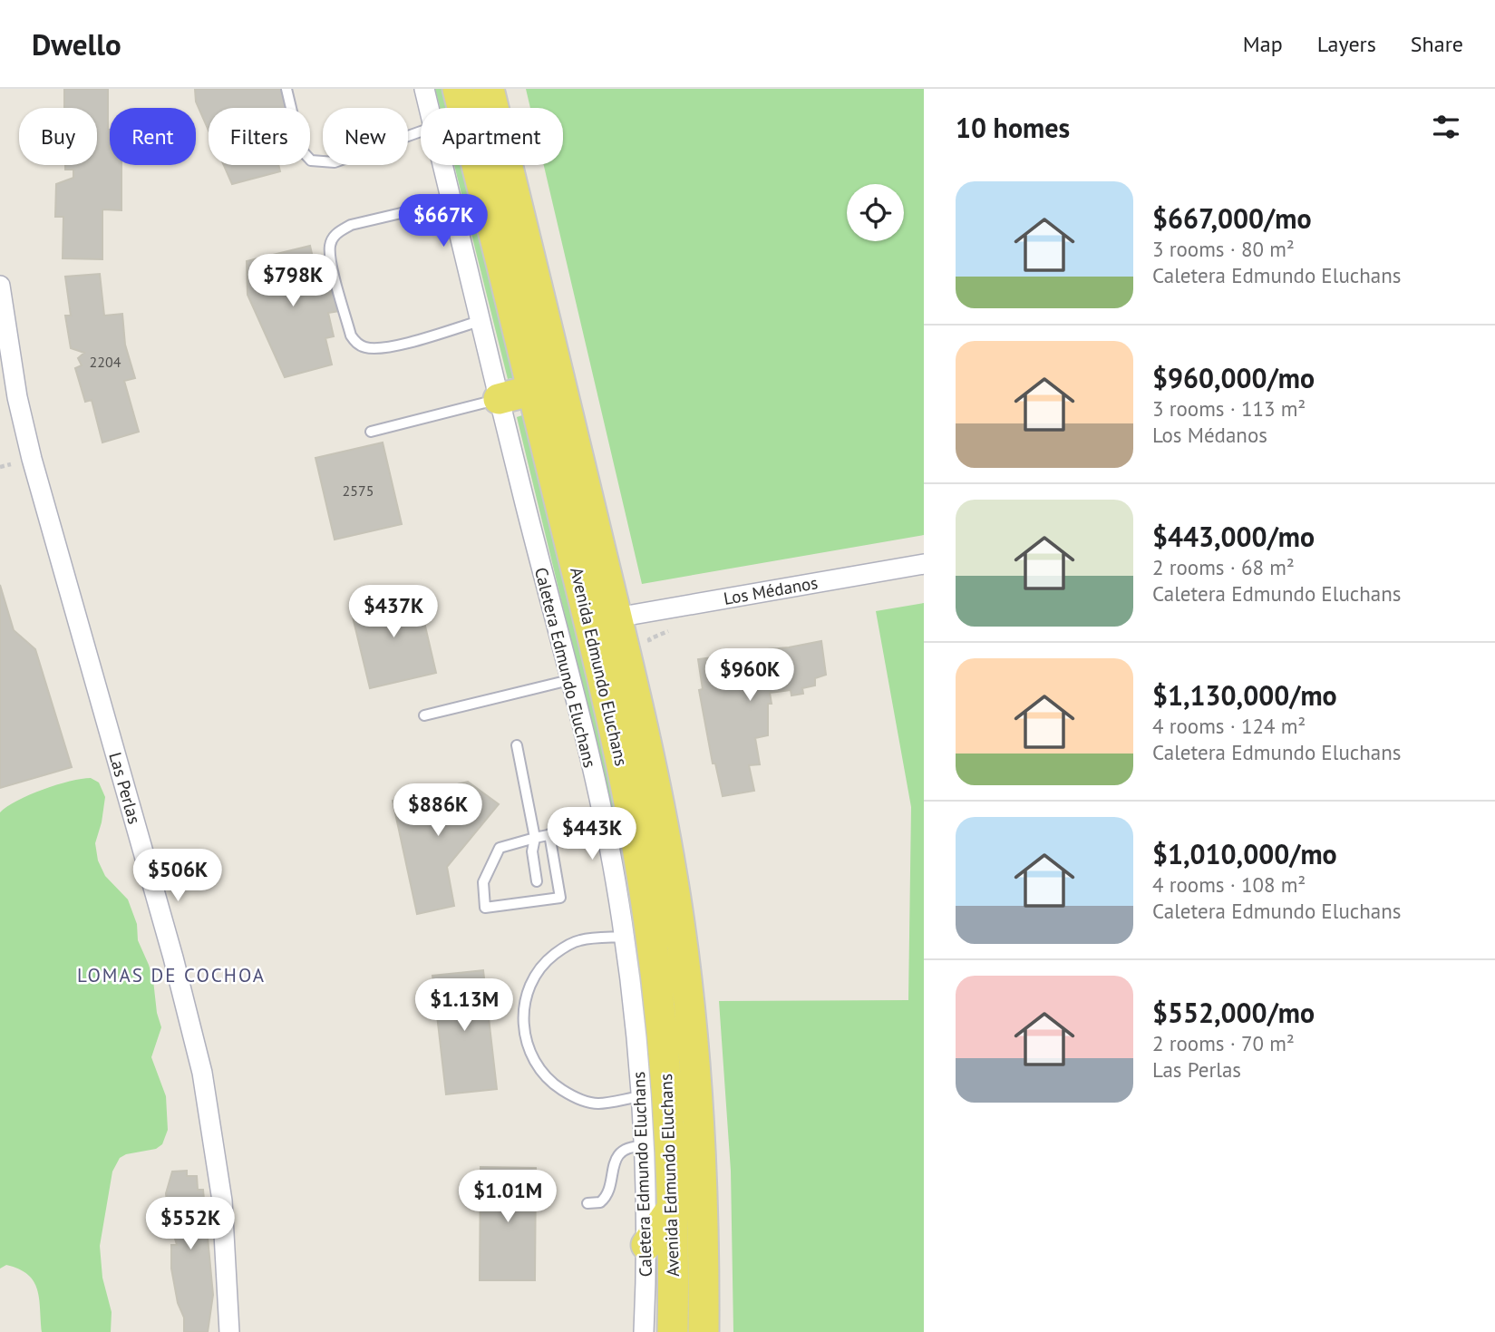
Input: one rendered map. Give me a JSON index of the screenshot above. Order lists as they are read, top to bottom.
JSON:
{
  "streets": {
    "main road": ["Avenida Edmundo Eluchans"],
    "street": ["Los Médanos", "Caletera Edmundo Eluchans", "Las Perlas"]
  },
  "crossings": [
    ["Los Médanos", "Avenida Edmundo Eluchans"]
  ],
  "districts": ["LOMAS DE COCHOA"],
  "house_numbers": ["2204", "2575"],
  "page": {
    "header": "Dwello",
    "nav": ["Map", "Layers", "Share"],
    "heading": "10 homes",
    "chip": [
      "Buy",
      "Rent",
      "Filters",
      "New",
      "Apartment"
    ],
    "list": [
      {
        "name": "$667,000/mo",
        "note": "3 rooms · 80 m² · Caletera Edmundo Eluchans"
      },
      {
        "name": "$960,000/mo",
        "note": "3 rooms · 113 m² · Los Médanos"
      },
      {
        "name": "$443,000/mo",
        "note": "2 rooms · 68 m² · Caletera Edmundo Eluchans"
      },
      {
        "name": "$1,130,000/mo",
        "note": "4 rooms · 124 m² · Caletera Edmundo Eluchans"
      },
      {
        "name": "$1,010,000/mo",
        "note": "4 rooms · 108 m² · Caletera Edmundo Eluchans"
      },
      {
        "name": "$552,000/mo",
        "note": "2 rooms · 70 m² · Las Perlas"
      }
    ],
    "price": [
      "$667K",
      "$798K",
      "$437K",
      "$960K",
      "$886K",
      "$443K",
      "$506K",
      "$1.13M",
      "$1.01M",
      "$552K"
    ]
  }
}
